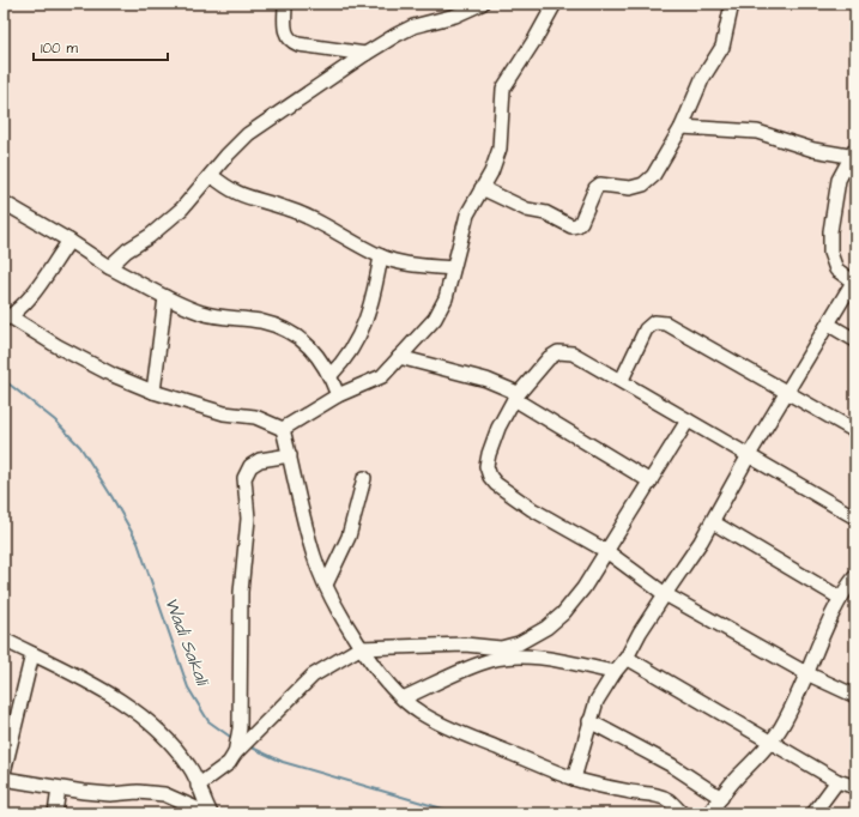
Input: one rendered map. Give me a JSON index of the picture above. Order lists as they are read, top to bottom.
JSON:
{
  "water": ["Wadi Sakali"],
  "scale_bar": "100 m"
}
